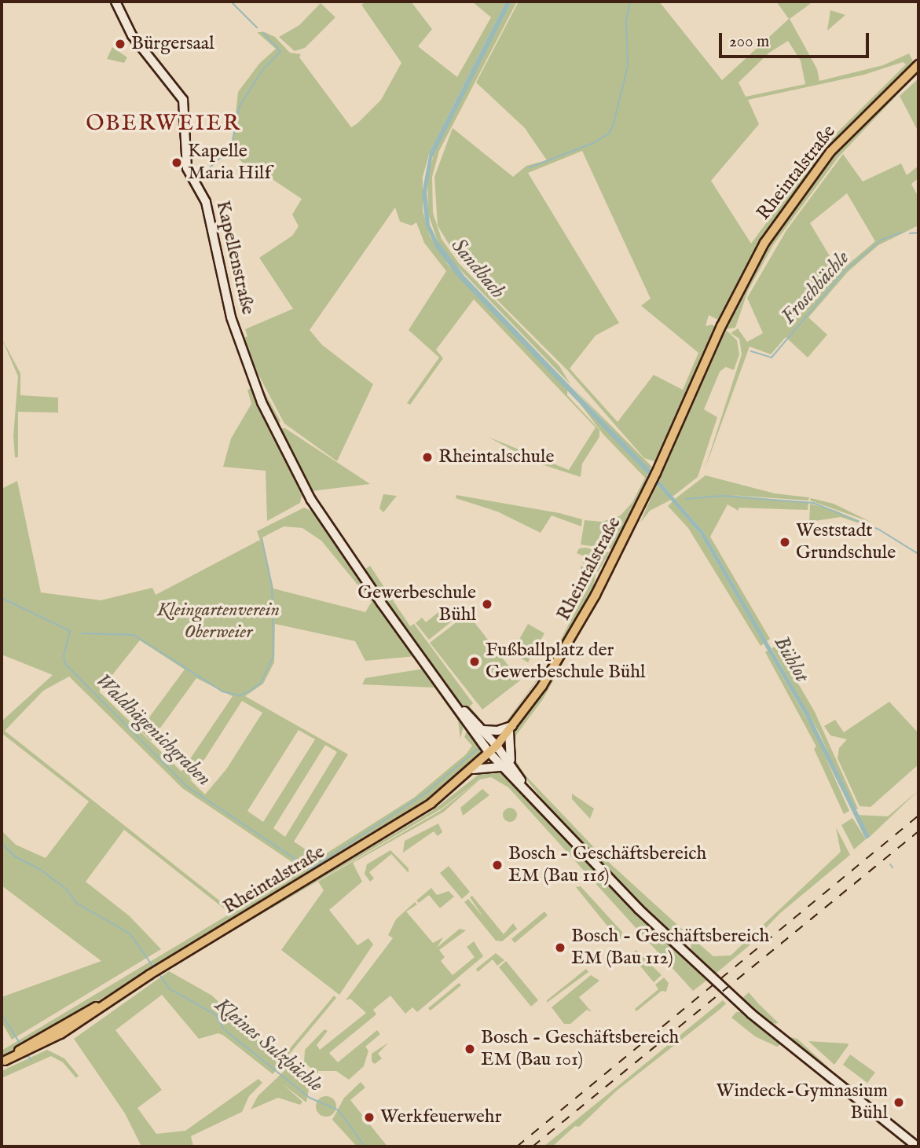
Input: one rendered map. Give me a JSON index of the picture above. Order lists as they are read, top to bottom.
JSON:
{
  "streets": {
    "main road": ["Rheintalstraße"],
    "street": ["Kapellenstraße"]
  },
  "districts": ["OBERWEIER"],
  "water": [
    "Sandbach",
    "Froschbächle",
    "Bühlot",
    "Waldhägenichgraben",
    "Kleines Sulzbächle"
  ],
  "parks": ["Kleingartenverein Oberweier"],
  "places": [
    "Bürgersaal",
    "Kapelle Maria Hilf",
    "Rheintalschule",
    "Weststadt Grundschule",
    "Gewerbeschule Bühl",
    "Fußballplatz der Gewerbeschule Bühl",
    "Bosch - Geschäftsbereich EM (Bau 116)",
    "Bosch - Geschäftsbereich EM (Bau 112)",
    "Bosch - Geschäftsbereich EM (Bau 101)",
    "Windeck-Gymnasium Bühl",
    "Werkfeuerwehr"
  ],
  "scale_bar": "200 m"
}
